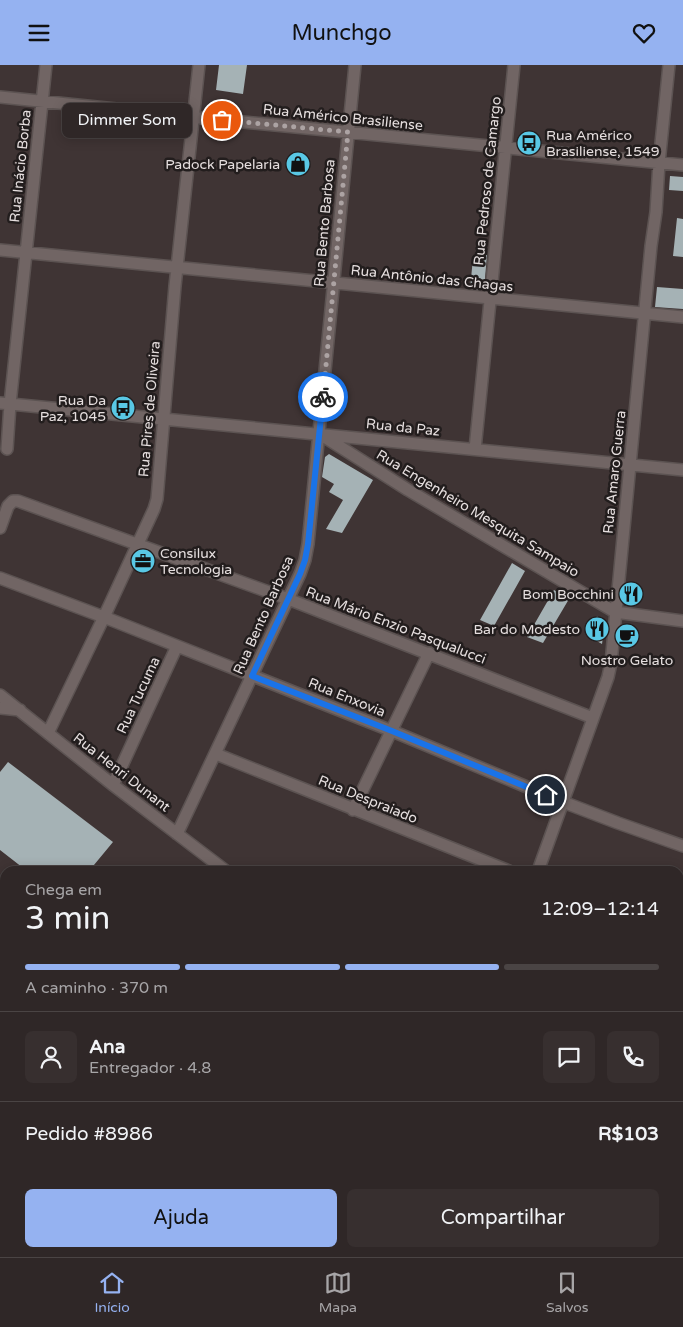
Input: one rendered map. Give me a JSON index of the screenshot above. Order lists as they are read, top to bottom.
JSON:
{
  "streets": {
    "street": [
      "Rua Américo Brasiliense",
      "Rua Inácio Borba",
      "Rua Pedroso de Camargo",
      "Rua Bento Barbosa",
      "Rua Antônio das Chagas",
      "Rua Pires de Oliveira",
      "Rua da Paz",
      "Rua Amaro Guerra",
      "Rua Engenheiro Mesquita Sampaio",
      "Rua Mário Enzio Pasqualucci",
      "Rua Tucuma",
      "Rua Enxovia",
      "Rua Henri Dunant",
      "Rua Despraiado"
    ]
  },
  "crossings": [
    ["Rua Américo Brasiliense", "Rua Inácio Borba"],
    ["Rua Américo Brasiliense", "Rua Pedroso de Camargo"],
    ["Rua Américo Brasiliense", "Rua Bento Barbosa"],
    ["Rua Américo Brasiliense", "Rua Pires de Oliveira"],
    ["Rua Américo Brasiliense", "Rua Amaro Guerra"],
    ["Rua Inácio Borba", "Rua Antônio das Chagas"],
    ["Rua Inácio Borba", "Rua da Paz"],
    ["Rua Pedroso de Camargo", "Rua Antônio das Chagas"],
    ["Rua Pedroso de Camargo", "Rua da Paz"],
    ["Rua Bento Barbosa", "Rua Antônio das Chagas"],
    ["Rua Bento Barbosa", "Rua da Paz"],
    ["Rua Bento Barbosa", "Rua Engenheiro Mesquita Sampaio"],
    ["Rua Bento Barbosa", "Rua Mário Enzio Pasqualucci"],
    ["Rua Bento Barbosa", "Rua Enxovia"],
    ["Rua Bento Barbosa", "Rua Henri Dunant"],
    ["Rua Bento Barbosa", "Rua Despraiado"],
    ["Rua Antônio das Chagas", "Rua Pires de Oliveira"],
    ["Rua Antônio das Chagas", "Rua Amaro Guerra"],
    ["Rua Pires de Oliveira", "Rua da Paz"],
    ["Rua Pires de Oliveira", "Rua Mário Enzio Pasqualucci"],
    ["Rua Pires de Oliveira", "Rua Enxovia"],
    ["Rua Pires de Oliveira", "Rua Henri Dunant"],
    ["Rua da Paz", "Rua Amaro Guerra"],
    ["Rua da Paz", "Rua Engenheiro Mesquita Sampaio"],
    ["Rua Amaro Guerra", "Rua Engenheiro Mesquita Sampaio"],
    ["Rua Amaro Guerra", "Rua Mário Enzio Pasqualucci"],
    ["Rua Amaro Guerra", "Rua Enxovia"],
    ["Rua Tucuma", "Rua Enxovia"],
    ["Rua Tucuma", "Rua Henri Dunant"]
  ],
  "places": {
    "other": ["Dimmer Som"],
    "bus stop": ["Rua Américo Brasiliense, 1549", "Rua Da Paz, 1045"],
    "shop": ["Padock Papelaria"],
    "office": ["Consilux Tecnologia"],
    "restaurant": ["Bom Bocchini", "Bar do Modesto"],
    "cafe": ["Nostro Gelato"]
  },
  "page": {
    "header": "Munchgo",
    "bubble": "Dimmer Som",
    "heading": ["3 min", "Chega em", "12:09–12:14"],
    "panel": [
      "Ana",
      "Entregador · 4.8",
      "Pedido #8986",
      "R$103"
    ],
    "bar": "A caminho · 370 m",
    "buttons": ["Ajuda", "Compartilhar"],
    "tabs": ["Início", "Mapa", "Salvos"]
  }
}
